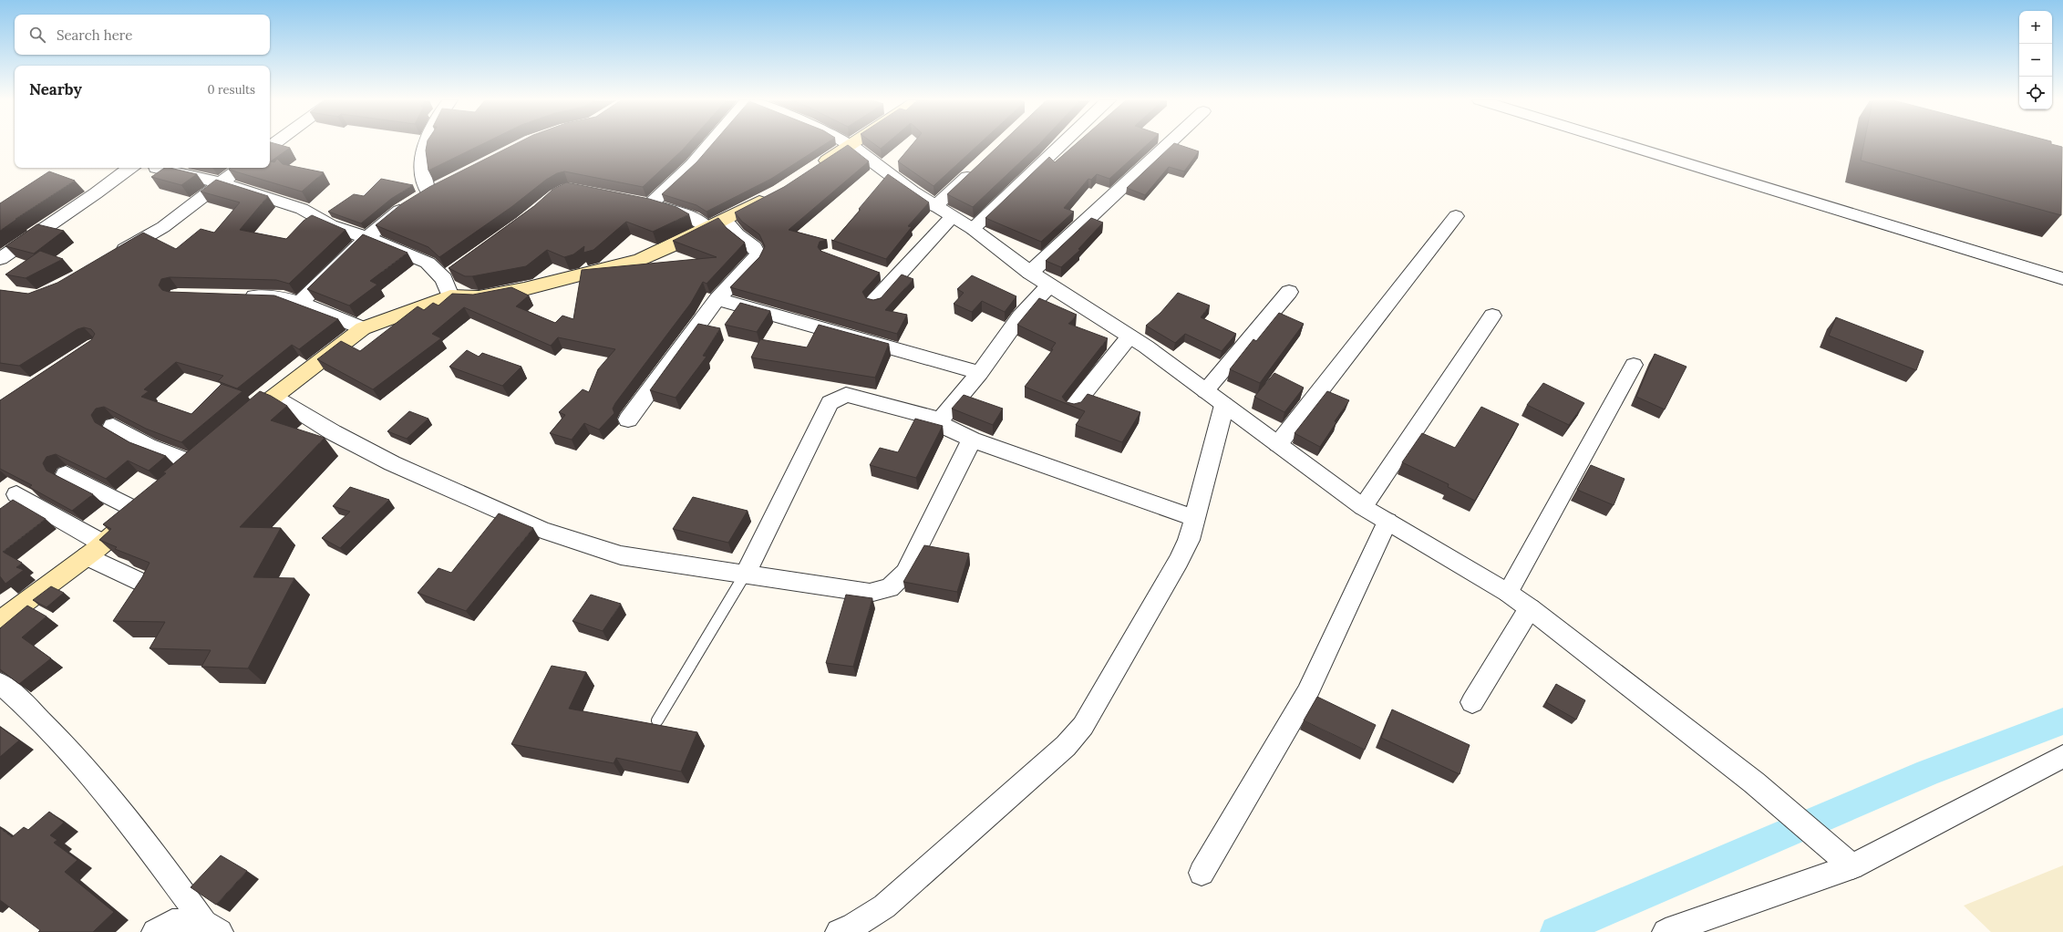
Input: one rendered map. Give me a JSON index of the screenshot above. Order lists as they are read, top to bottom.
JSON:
{
  "page": {
    "map_buttons": ["+", "−"],
    "search": "Search here",
    "heading": ["Nearby", "0 results"]
  }
}
